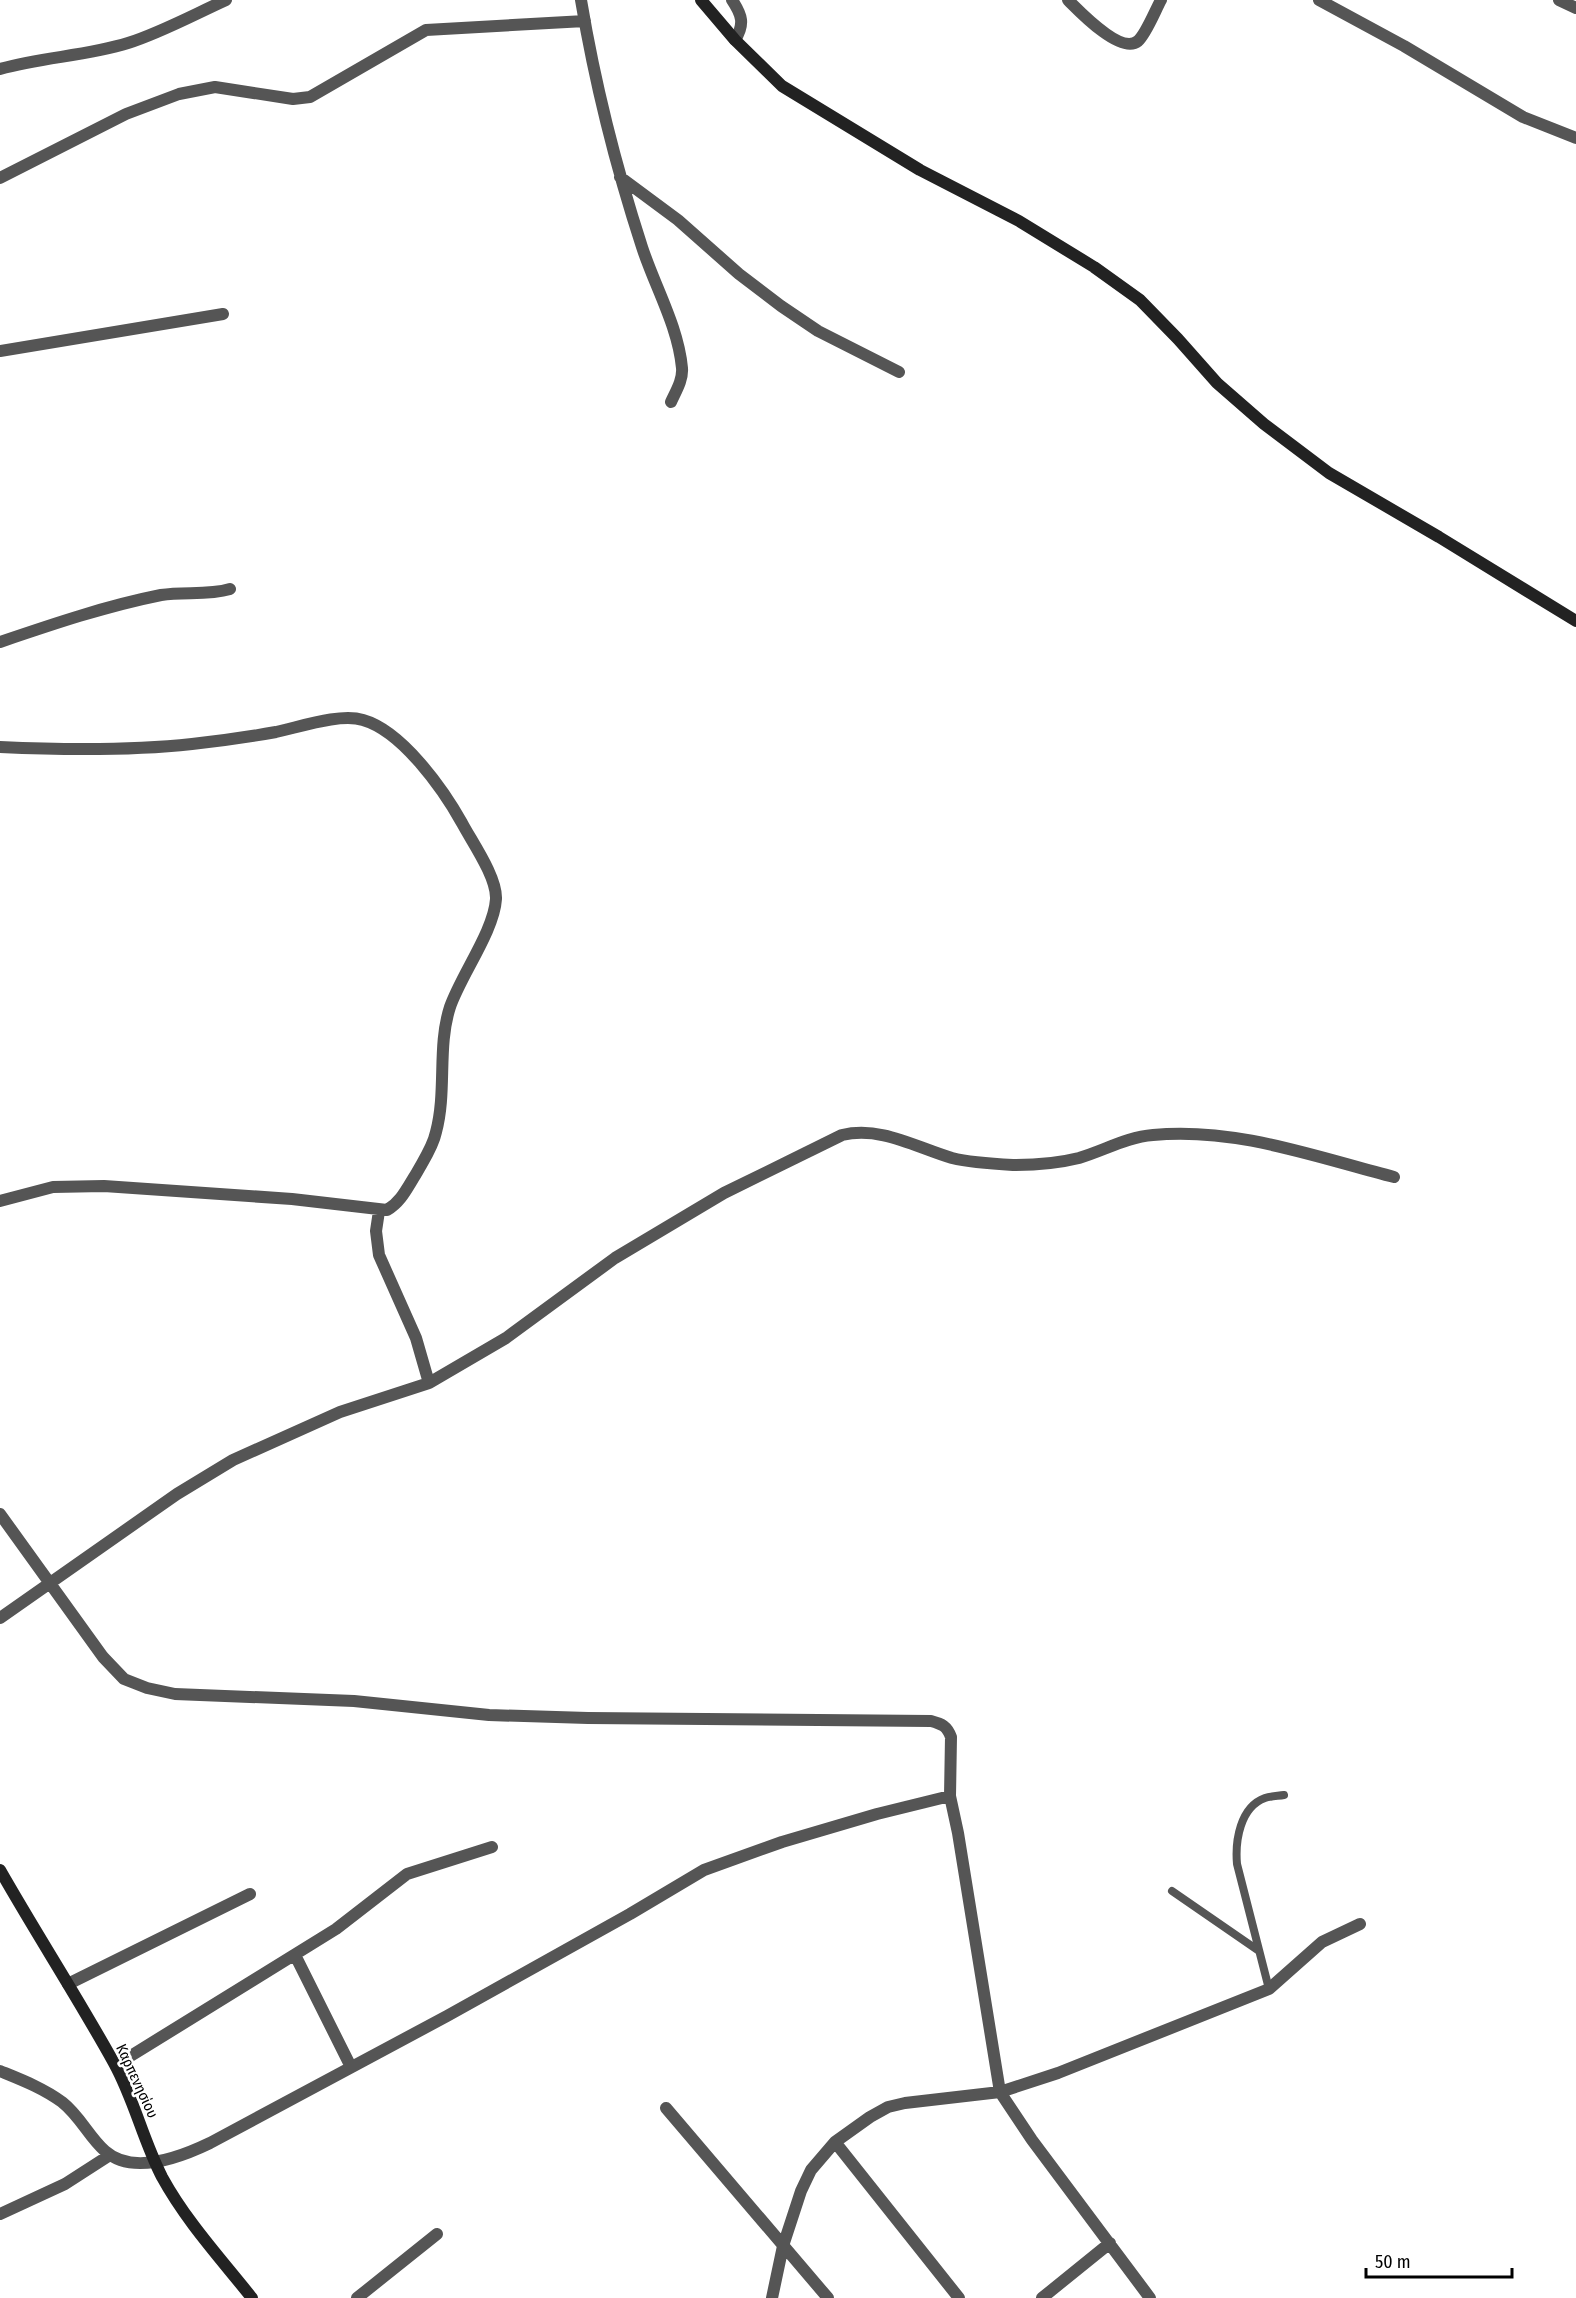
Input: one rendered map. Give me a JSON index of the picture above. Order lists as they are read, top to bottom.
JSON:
{
  "streets": {
    "street": ["Καρπενησίου"]
  },
  "scale_bar": "50 m"
}
